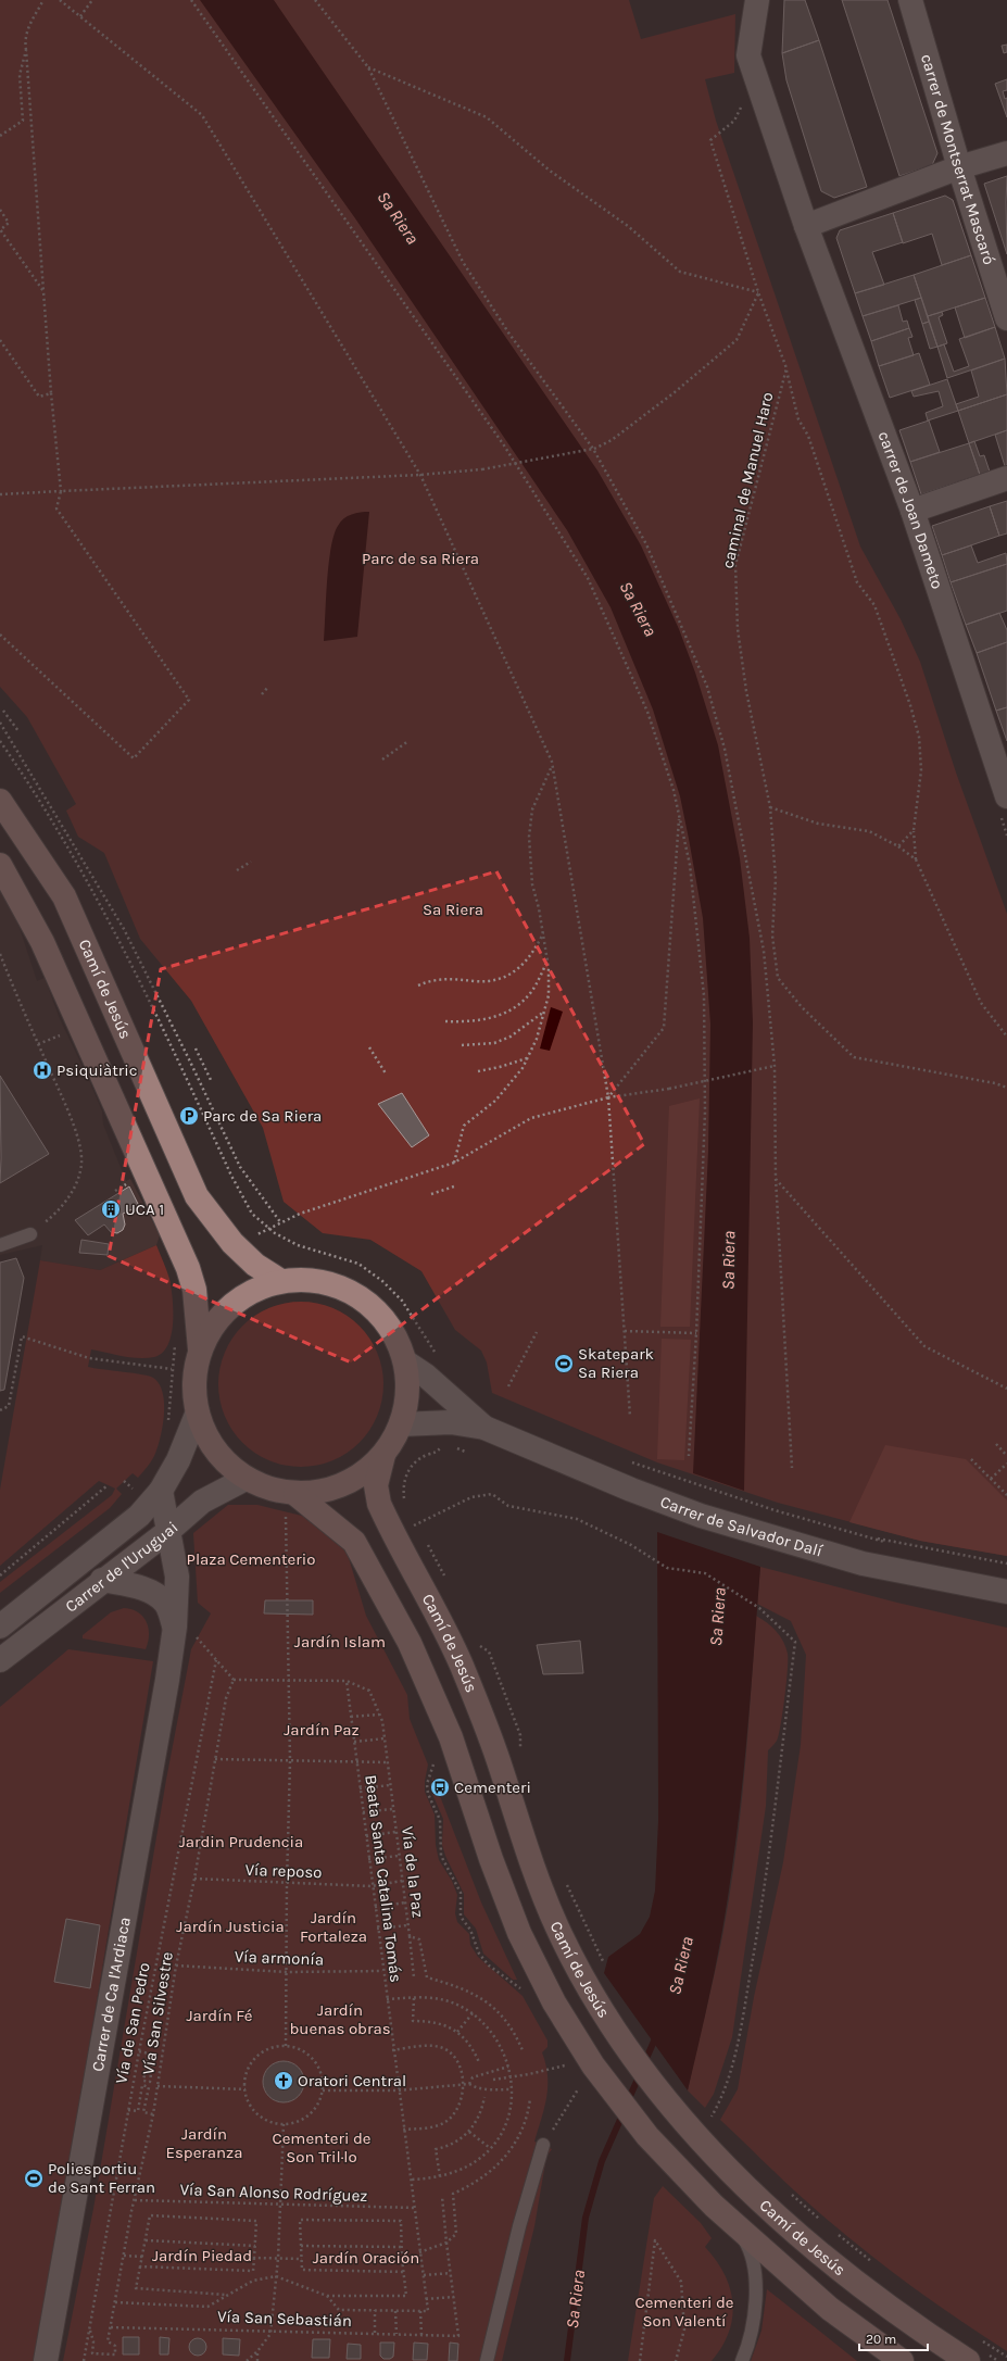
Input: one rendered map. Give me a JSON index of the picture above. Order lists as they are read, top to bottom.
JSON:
{
  "streets": {
    "main road": ["Camí de Jesús"],
    "street": [
      "carrer de Montserrat Mascaró",
      "carrer de Joan Dameto",
      "Carrer de Salvador Dalí",
      "Carrer de l'Uruguai",
      "Carrer de Ca l'Ardiaca"
    ],
    "path": [
      "caminal de Manuel Haro",
      "Vía reposo",
      "Vía de la Paz",
      "Beata Santa Catalina Tomás",
      "Vía armonía",
      "Vía San Silvestre",
      "Vía de San Pedro",
      "Vía San Alonso Rodríguez",
      "Vía San Sebastián"
    ]
  },
  "crossings": [
    ["Carrer de l'Uruguai", "Carrer de Ca l'Ardiaca"],
    ["Vía reposo", "Vía de la Paz"],
    ["Vía reposo", "Beata Santa Catalina Tomás"],
    ["Vía reposo", "Vía San Silvestre"],
    ["Vía de la Paz", "Beata Santa Catalina Tomás"],
    ["Beata Santa Catalina Tomás", "Vía armonía"],
    ["Beata Santa Catalina Tomás", "Vía San Alonso Rodríguez"],
    ["Vía armonía", "Vía San Silvestre"],
    ["Vía San Silvestre", "Vía de San Pedro"],
    ["Vía San Silvestre", "Vía San Alonso Rodríguez"],
    ["Vía San Silvestre", "Vía San Sebastián"]
  ],
  "water": ["Sa Riera"],
  "parks": [
    "Parc de sa Riera",
    "Sa Riera",
    "Plaza Cementerio",
    "Jardín Islam",
    "Jardín Paz",
    "Jardin Prudencia",
    "Jardín Fortaleza",
    "Jardín Justicia",
    "Jardín buenas obras",
    "Jardín Fé",
    "Jardín Esperanza",
    "Cementeri de Son Tril·lo",
    "Jardín Piedad",
    "Jardín Oración",
    "Cementeri de Son Valentí"
  ],
  "places": {
    "hospital": ["Psiquiàtric"],
    "parking": ["Parc de Sa Riera"],
    "building": ["UCA 1"],
    "sports": ["Skatepark Sa Riera", "Poliesportiu de Sant Ferran"],
    "bus stop": ["Cementeri"],
    "church": ["Oratori Central"]
  },
  "scale_bar": "20 m"
}
